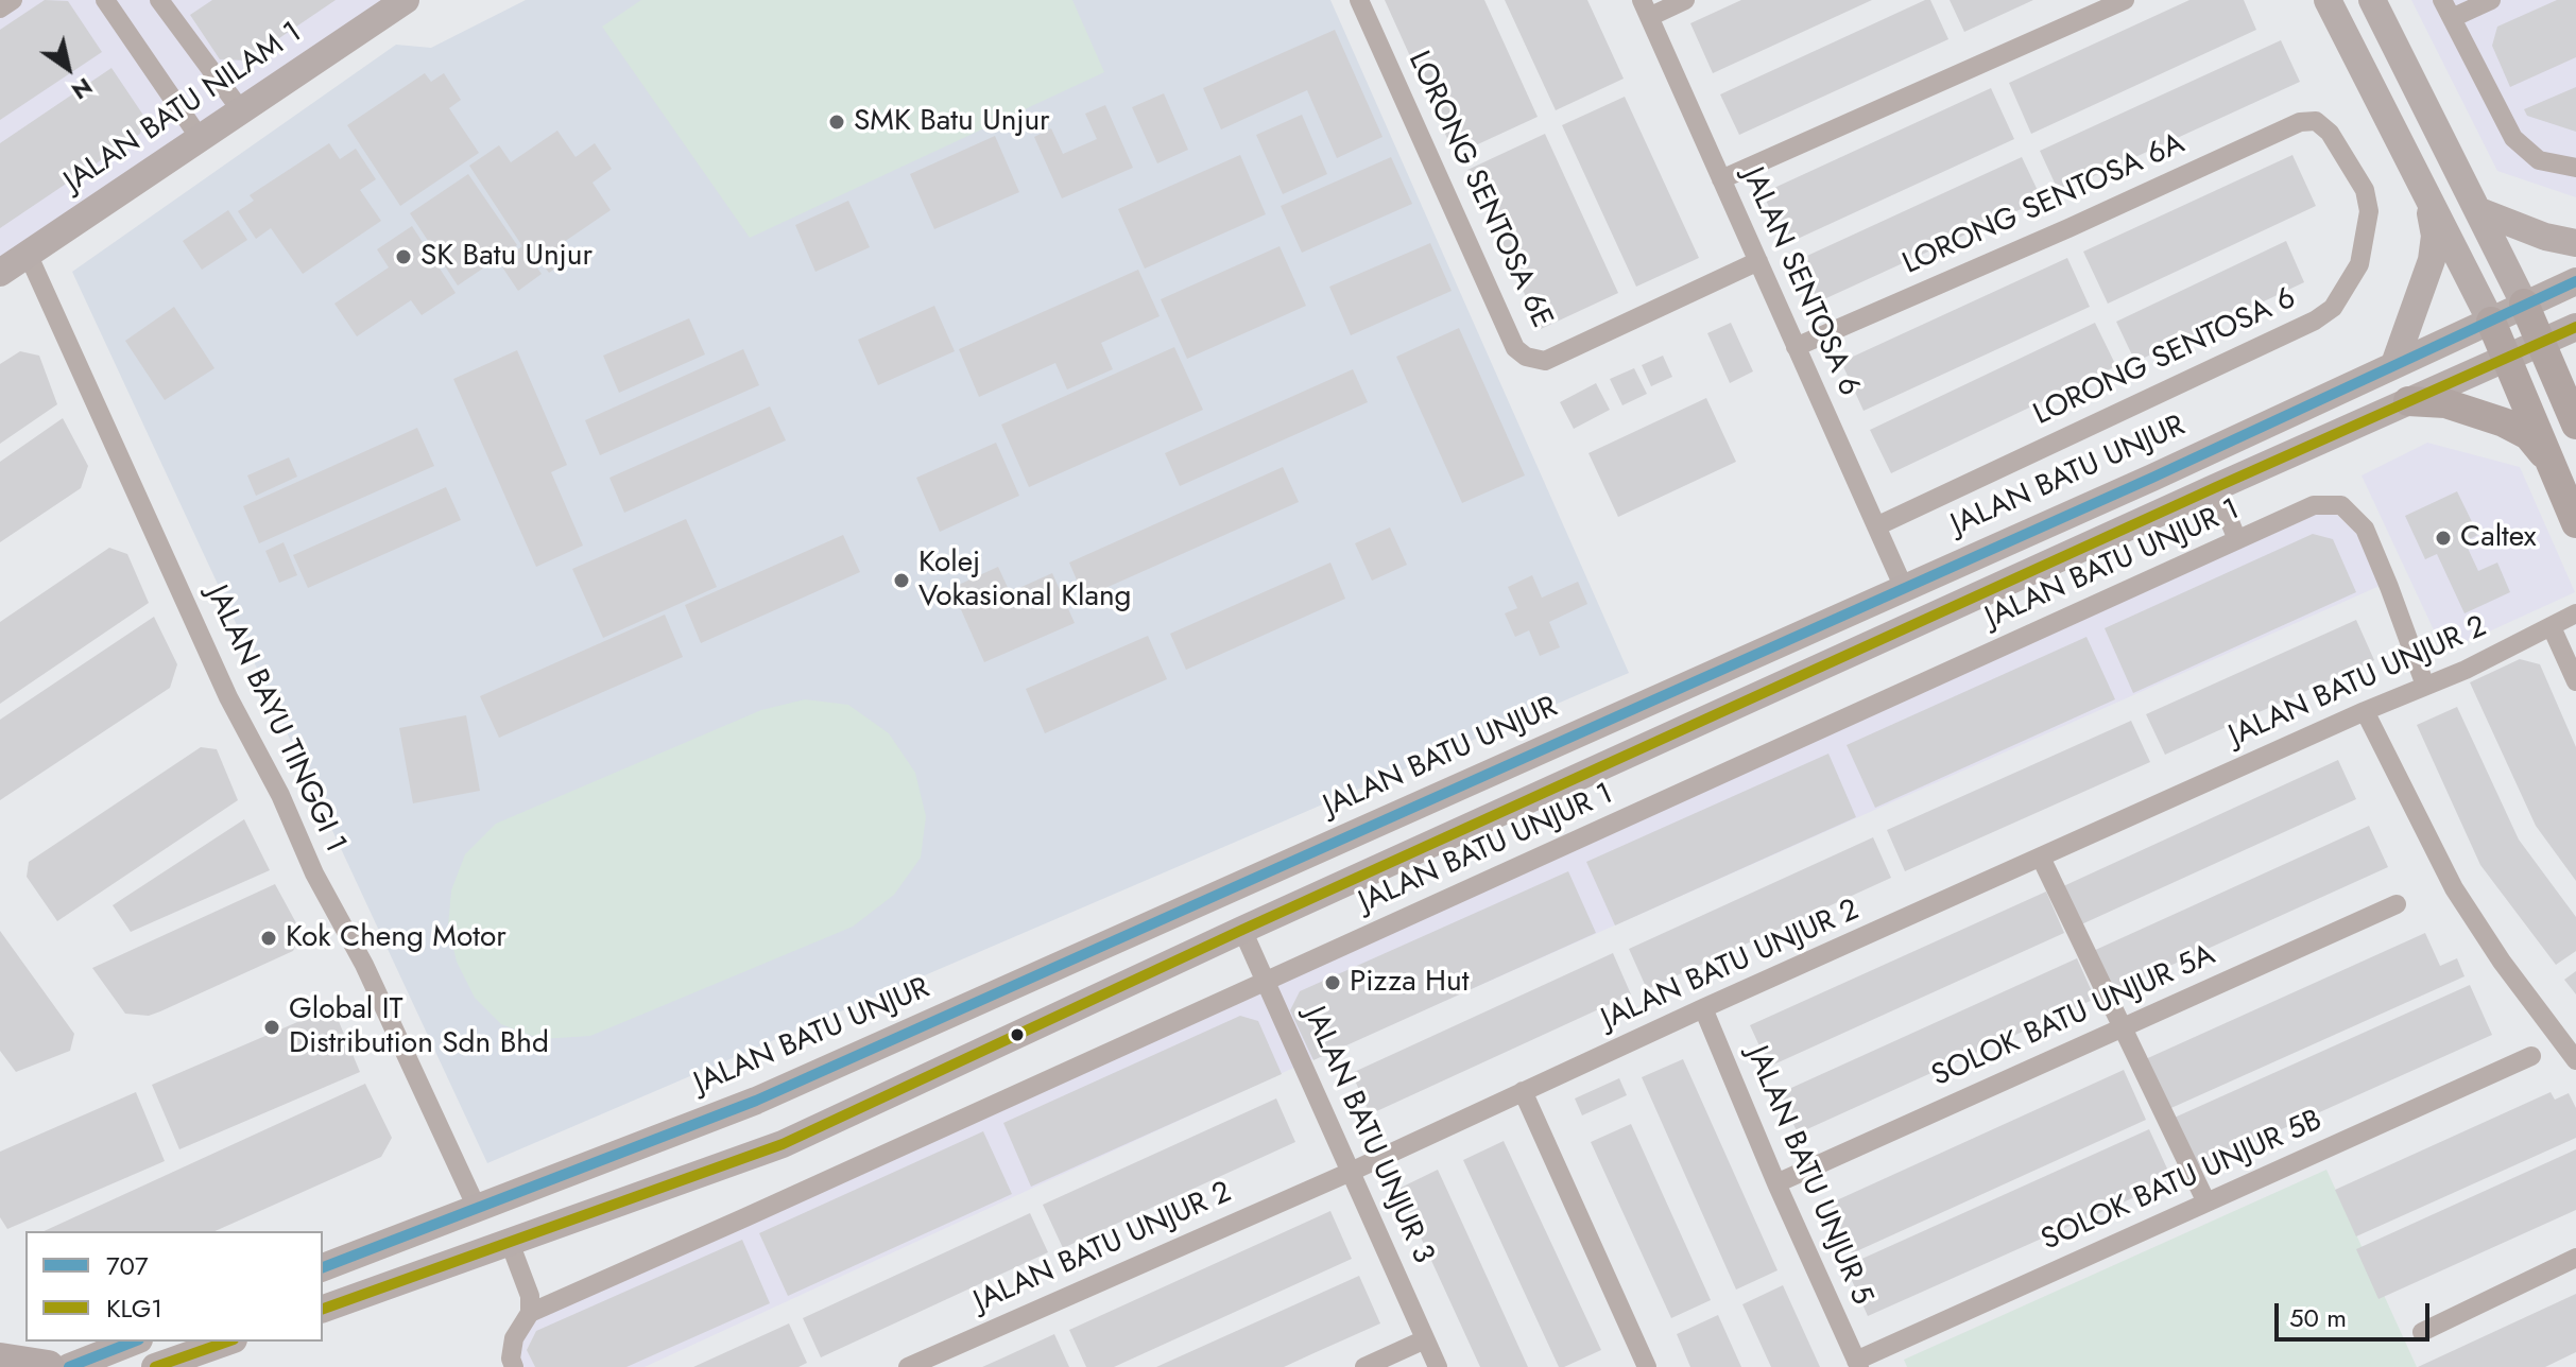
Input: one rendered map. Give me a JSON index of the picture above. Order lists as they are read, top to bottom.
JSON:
{
  "streets": {
    "main road": ["JALAN BATU NILAM 1", "JALAN BATU UNJUR"],
    "street": [
      "LORONG SENTOSA 6E",
      "LORONG SENTOSA 6A",
      "JALAN SENTOSA 6",
      "LORONG SENTOSA 6",
      "JALAN BATU UNJUR 1",
      "JALAN BATU UNJUR 2",
      "JALAN BAYU TINGGI 1",
      "SOLOK BATU UNJUR 5A",
      "JALAN BATU UNJUR 3",
      "JALAN BATU UNJUR 5",
      "SOLOK BATU UNJUR 5B"
    ]
  },
  "crossings": [
    ["JALAN BATU NILAM 1", "JALAN BAYU TINGGI 1"],
    ["LORONG SENTOSA 6E", "JALAN SENTOSA 6"],
    ["LORONG SENTOSA 6A", "JALAN SENTOSA 6"],
    ["LORONG SENTOSA 6A", "LORONG SENTOSA 6"],
    ["JALAN SENTOSA 6", "LORONG SENTOSA 6"],
    ["JALAN SENTOSA 6", "JALAN BATU UNJUR"],
    ["JALAN BATU UNJUR", "JALAN BAYU TINGGI 1"],
    ["JALAN BATU UNJUR 1", "JALAN BATU UNJUR 2"],
    ["JALAN BATU UNJUR 1", "JALAN BATU UNJUR 3"],
    ["JALAN BATU UNJUR 2", "JALAN BATU UNJUR 3"],
    ["JALAN BATU UNJUR 2", "JALAN BATU UNJUR 5"],
    ["SOLOK BATU UNJUR 5A", "JALAN BATU UNJUR 5"],
    ["JALAN BATU UNJUR 5", "SOLOK BATU UNJUR 5B"]
  ],
  "places": [
    "SMK Batu Unjur",
    "SK Batu Unjur",
    "Caltex",
    "Kolej Vokasional Klang",
    "Kok Cheng Motor",
    "Pizza Hut",
    "Global IT Distribution Sdn Bhd"
  ],
  "lines": ["transit line 707", "transit line KLG1"],
  "legend": ["707", "KLG1"],
  "scale_bar": "50 m",
  "north": "bottom right"
}
